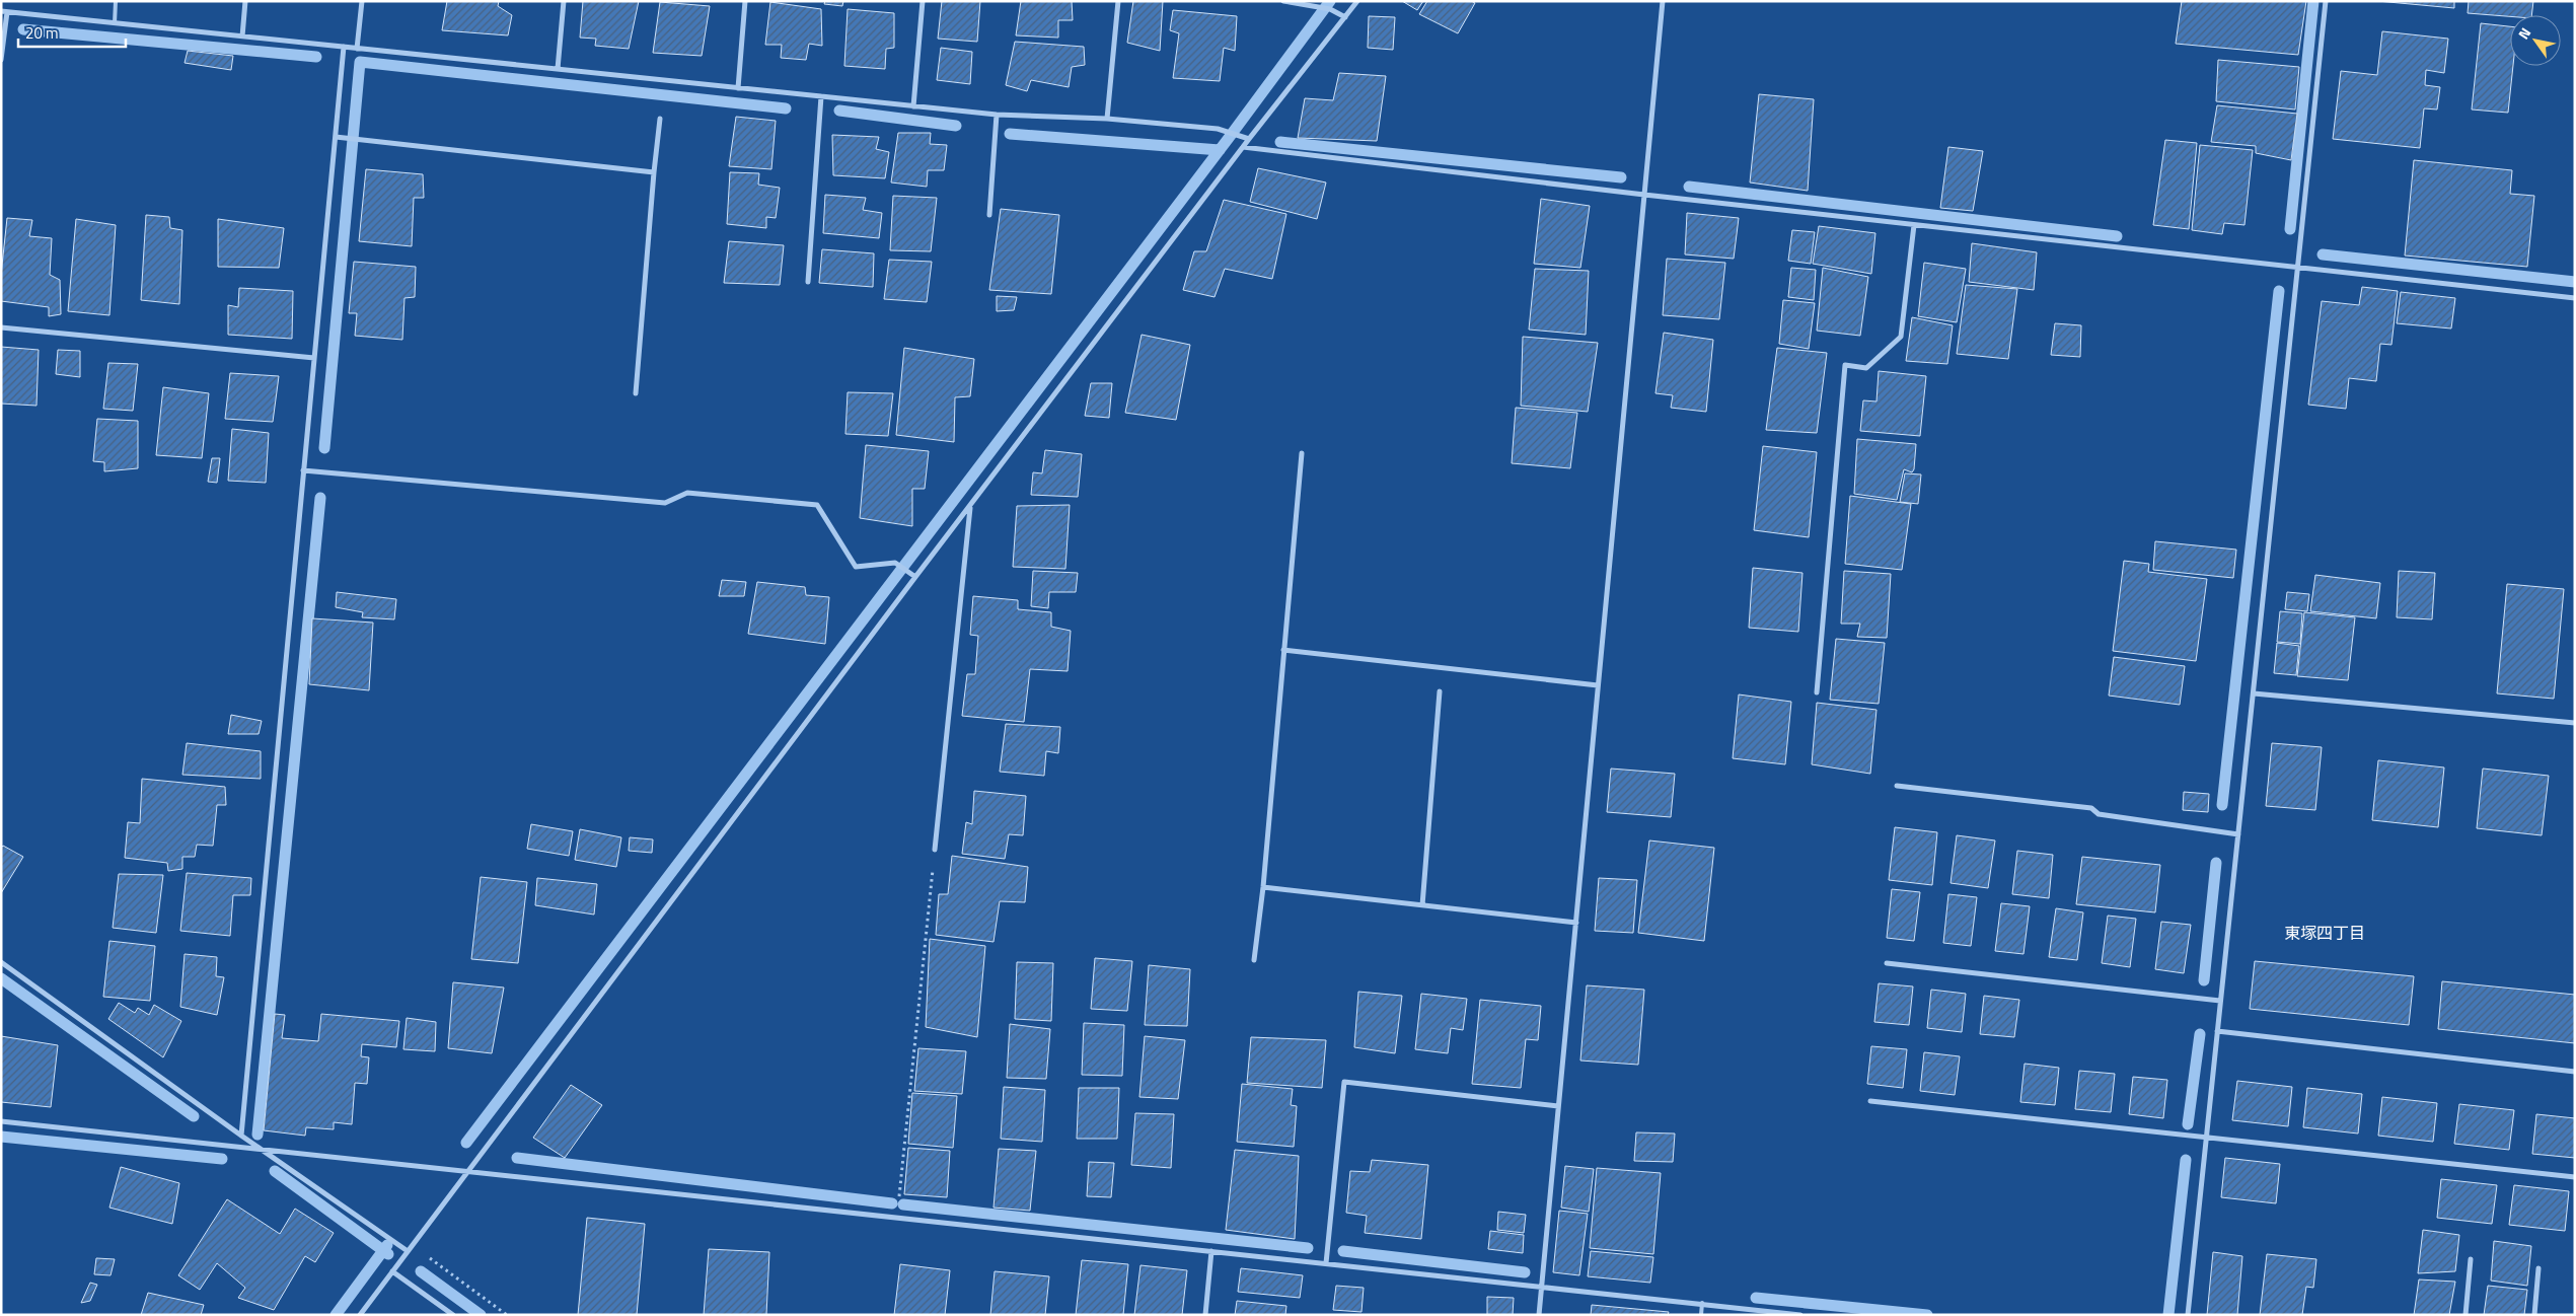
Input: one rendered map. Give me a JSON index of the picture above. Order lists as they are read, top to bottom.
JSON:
{
  "districts": ["東塚四丁目"],
  "scale_bar": "20 m",
  "north": "top left"
}
